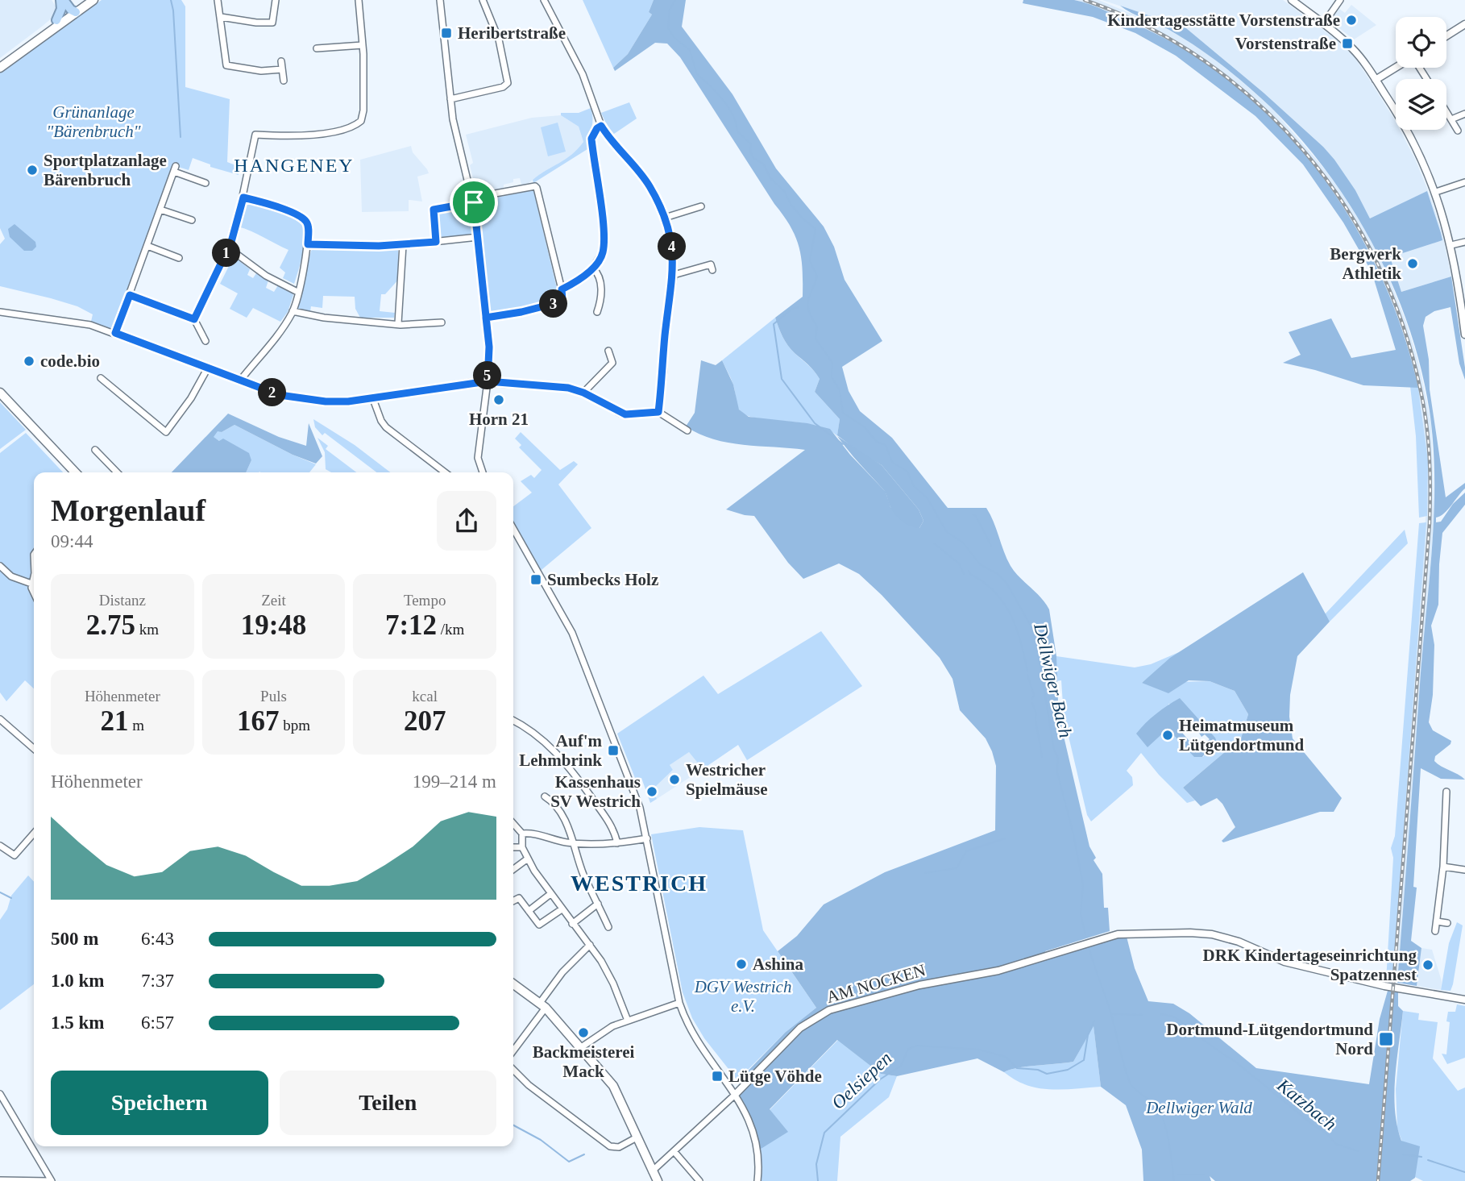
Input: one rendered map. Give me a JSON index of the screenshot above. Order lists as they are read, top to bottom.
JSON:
{
  "streets": {
    "street": ["AM NOCKEN"]
  },
  "districts": ["HANGENEY", "WESTRICH"],
  "water": ["Dellwiger Bach", "Oelsiepen", "Katzbach"],
  "parks": ["Grünanlage \"Bärenbruch\"", "DGV Westrich e.V.", "Dellwiger Wald"],
  "places": {
    "other": [
      "Kindertagesstätte Vorstenstraße",
      "Sportplatzanlage Bärenbruch",
      "Bergwerk Athletik",
      "code.bio",
      "Horn 21",
      "Heimatmuseum Lütgendortmund",
      "Westricher Spielmäuse",
      "Kassenhaus SV Westrich",
      "Ashina",
      "DRK Kindertageseinrichtung Spatzennest",
      "Backmeisterei Mack"
    ],
    "transit": [
      "Heribertstraße",
      "Vorstenstraße",
      "Sumbecks Holz",
      "Auf'm Lehmbrink",
      "Dortmund-Lütgendortmund Nord",
      "Lütge Vöhde"
    ]
  },
  "page": {
    "pins": [
      "4",
      "1",
      "3",
      "5",
      "2"
    ],
    "heading": ["Morgenlauf", "09:44"],
    "stats": [
      ["Distanz", "2.75 km"],
      ["Zeit", "19:48"],
      ["Tempo", "7:12 /km"],
      ["Höhenmeter", "21 m"],
      ["Puls", "167 bpm"],
      ["kcal", "207"]
    ],
    "chart": ["Höhenmeter", "199–214 m"],
    "list": [
      {
        "name": "500 m",
        "note": "6:43"
      },
      {
        "name": "1.0 km",
        "note": "7:37"
      },
      {
        "name": "1.5 km",
        "note": "6:57"
      }
    ],
    "buttons": ["Speichern", "Teilen"]
  }
}
